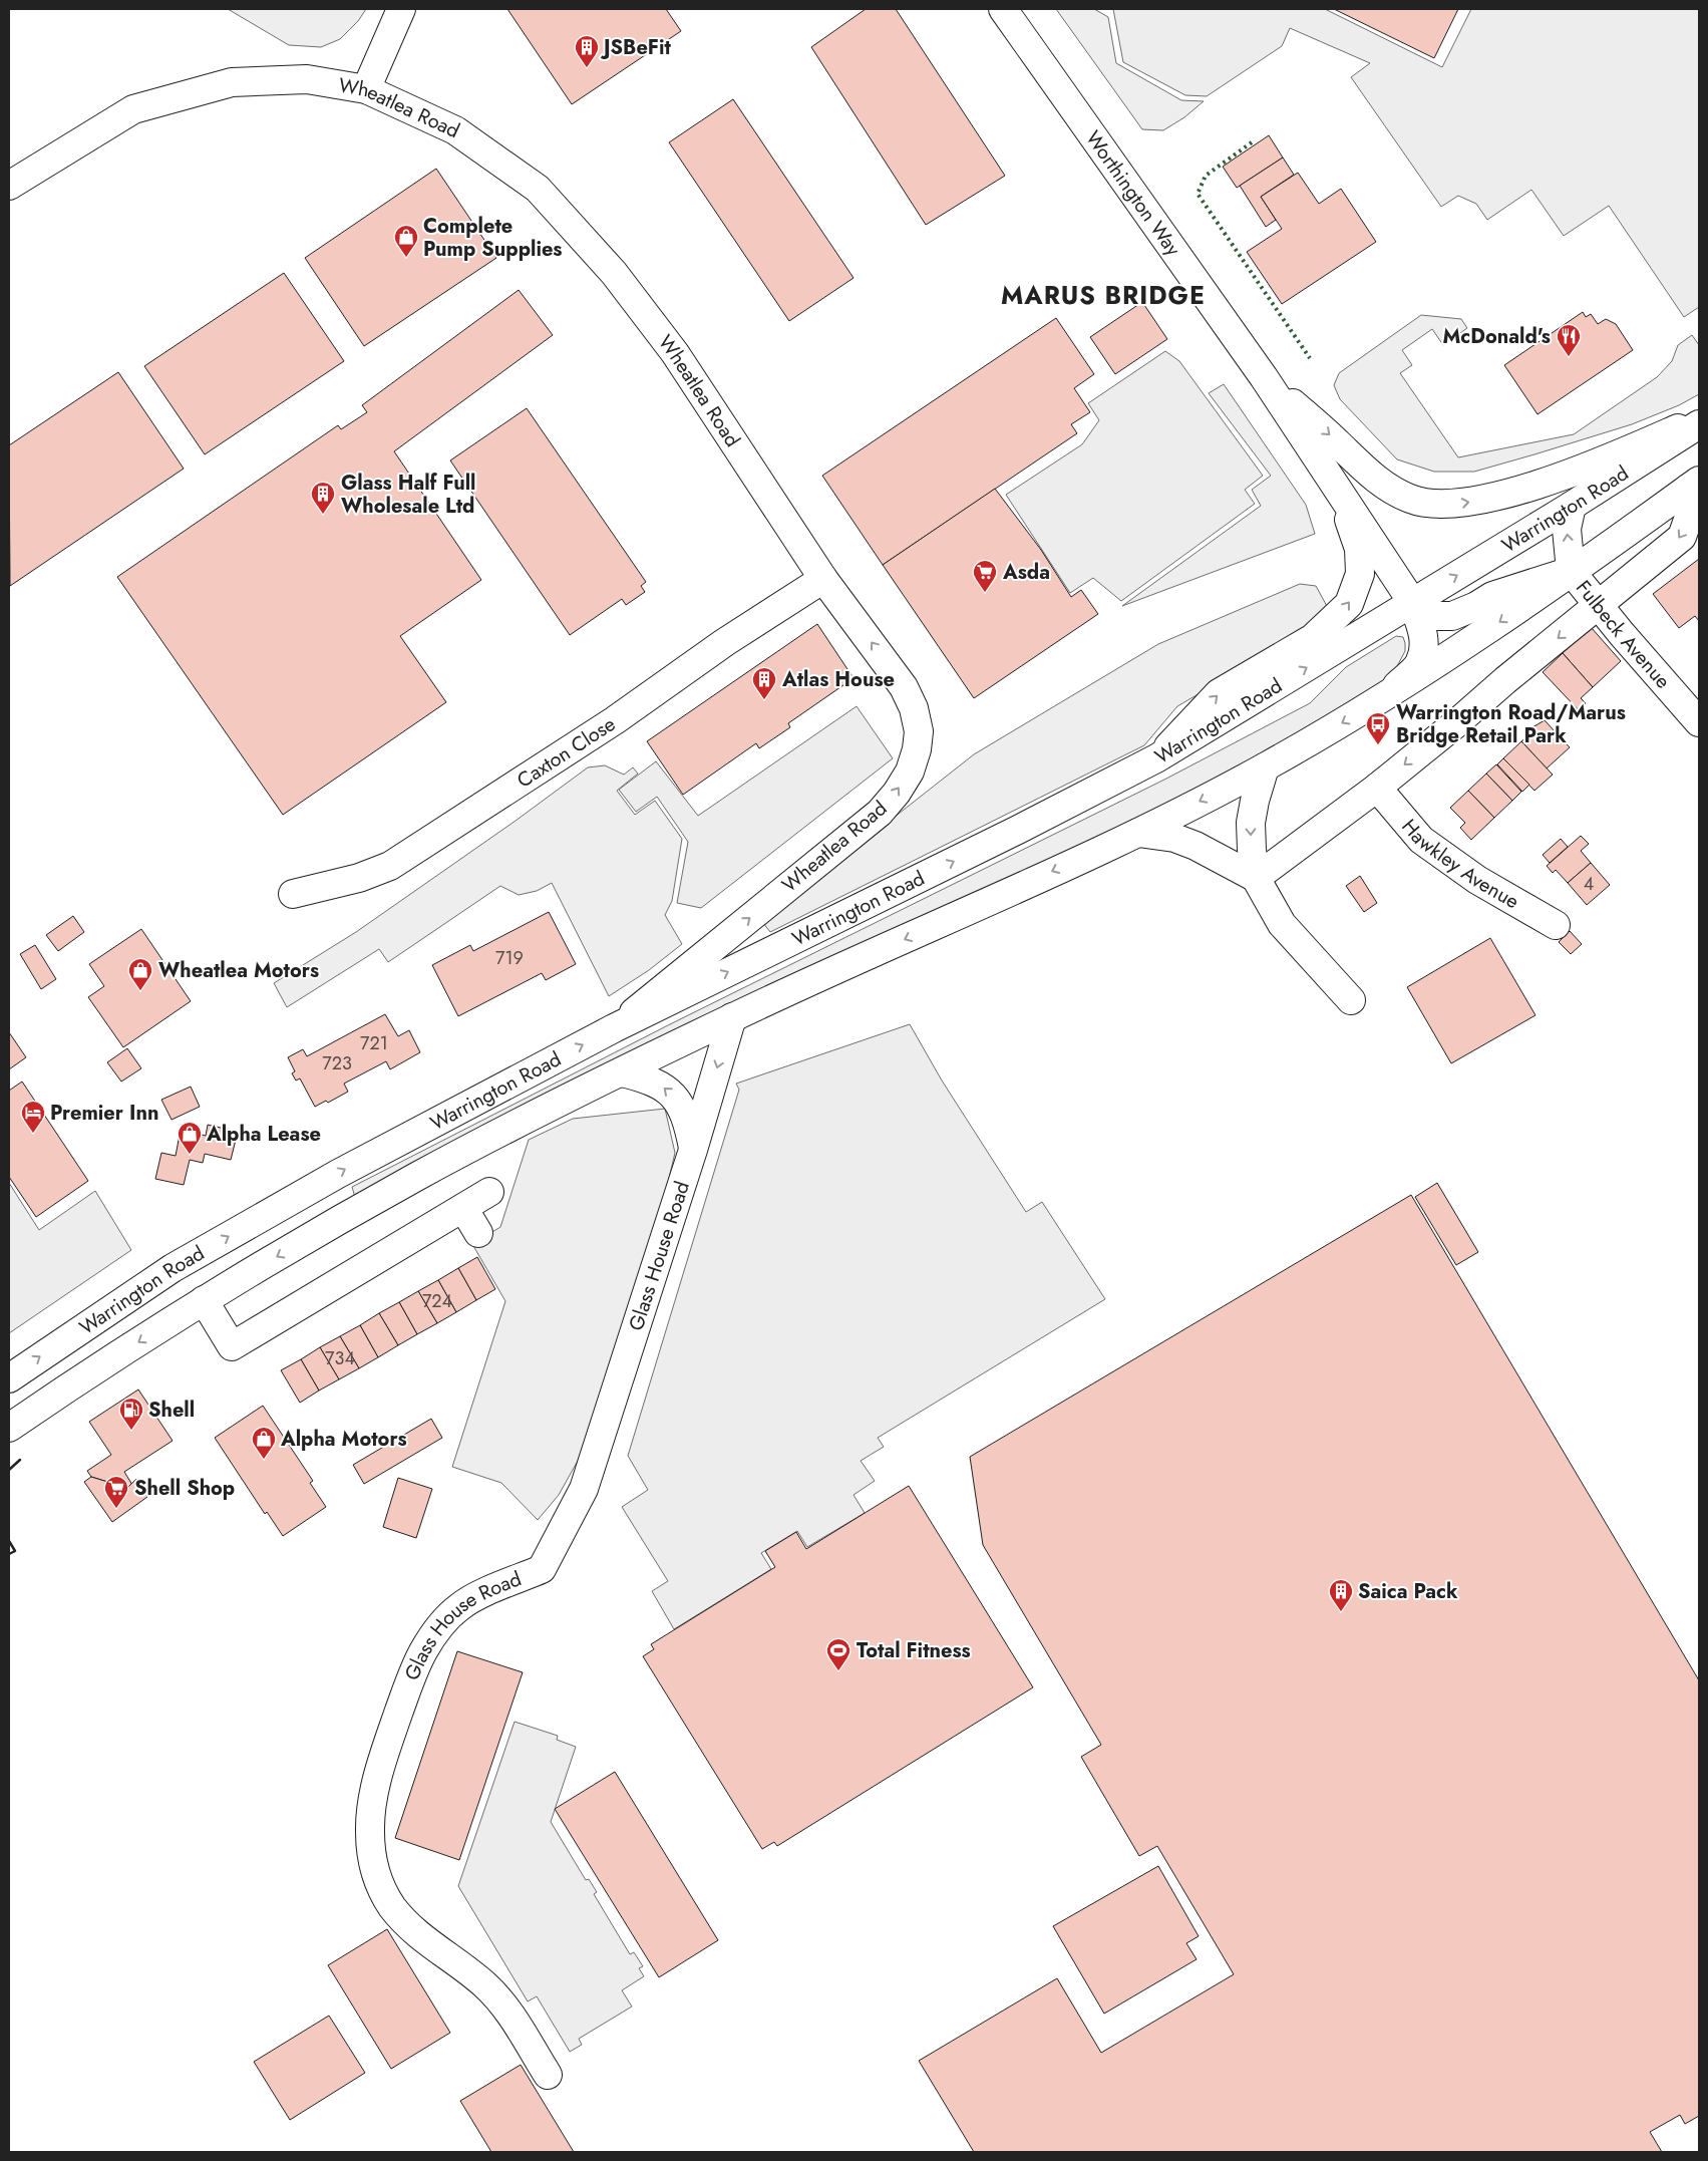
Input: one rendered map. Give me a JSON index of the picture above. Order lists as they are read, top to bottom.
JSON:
{
  "streets": {
    "main road": [
      "Wheatlea Road",
      "Worthington Way",
      "Warrington Road",
      "Fulbeck Avenue",
      "Caxton Close",
      "Hawkley Avenue",
      "Glass House Road"
    ]
  },
  "crossings": [
    ["Wheatlea Road", "Warrington Road"],
    ["Wheatlea Road", "Caxton Close"],
    ["Worthington Way", "Warrington Road"],
    ["Worthington Way", "Fulbeck Avenue"],
    ["Warrington Road", "Fulbeck Avenue"],
    ["Warrington Road", "Glass House Road"]
  ],
  "districts": ["MARUS BRIDGE"],
  "places": {
    "building": [
      "JSBeFit",
      "Glass Half Full Wholesale Ltd",
      "Atlas House",
      "Saica Pack"
    ],
    "shop": [
      "Complete Pump Supplies",
      "Wheatlea Motors",
      "Alpha Lease",
      "Alpha Motors"
    ],
    "restaurant": ["McDonald's"],
    "supermarket": ["Asda", "Shell Shop"],
    "bus stop": ["Warrington Road/Marus Bridge Retail Park"],
    "hotel": ["Premier Inn"],
    "fuel station": ["Shell"],
    "sports": ["Total Fitness"]
  },
  "house_numbers": [
    "4",
    "719",
    "721",
    "723",
    "724",
    "734"
  ]
}
